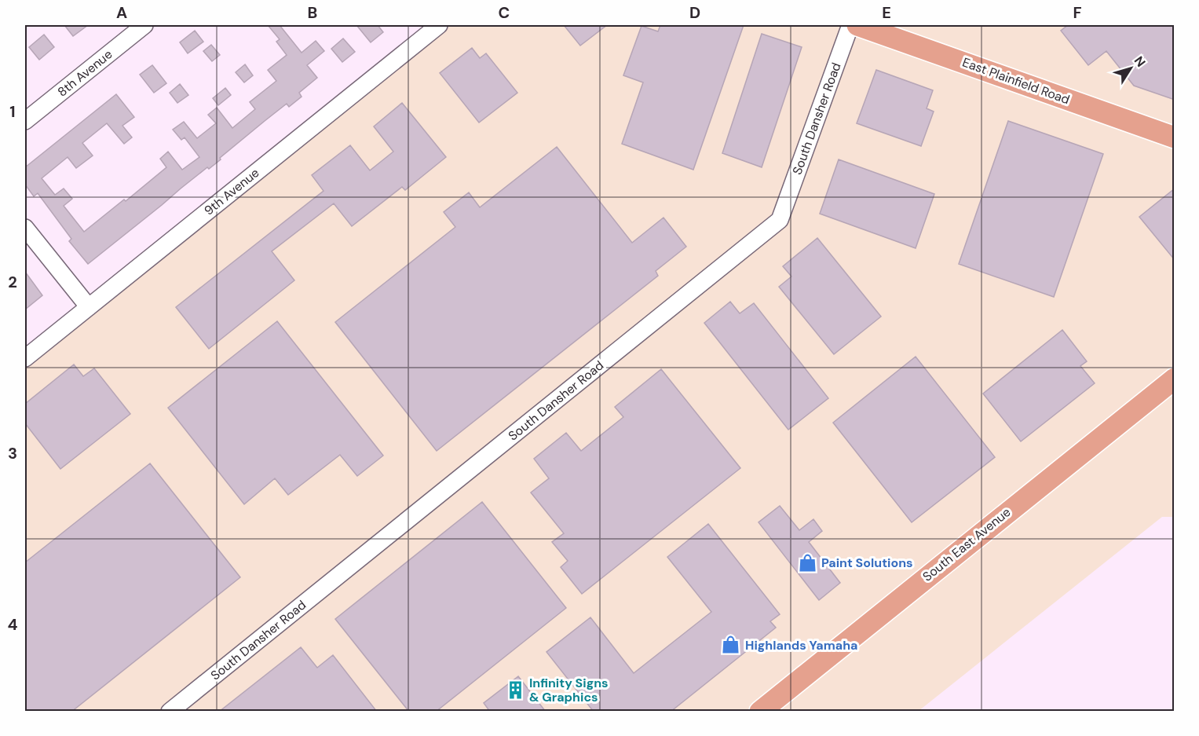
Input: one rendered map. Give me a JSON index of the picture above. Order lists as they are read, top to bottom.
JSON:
{
  "streets": {
    "main road": ["East Plainfield Road", "South East Avenue"],
    "street": ["8th Avenue", "South Dansher Road", "9th Avenue"]
  },
  "places": {
    "shop": ["Paint Solutions", "Highlands Yamaha"],
    "building": ["Infinity Signs & Graphics"]
  },
  "north": "top right",
  "grid": {
    "columns": [
      "A",
      "B",
      "C",
      "D",
      "E",
      "F"
    ],
    "rows": [
      "1",
      "2",
      "3",
      "4"
    ]
  }
}
